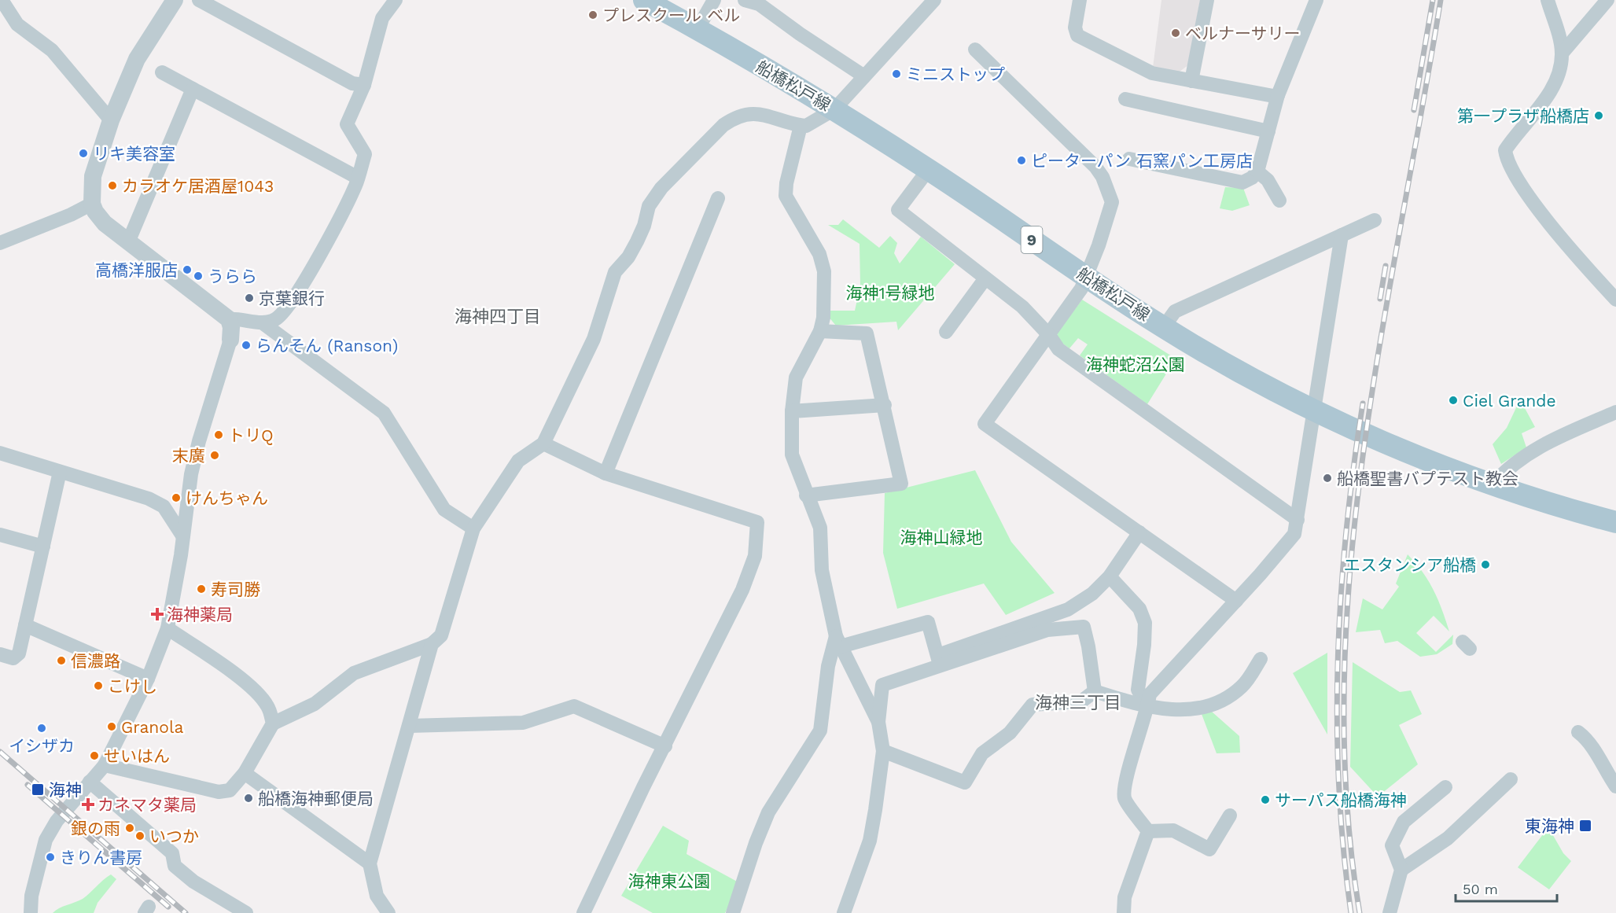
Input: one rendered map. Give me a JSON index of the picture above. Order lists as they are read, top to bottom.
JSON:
{
  "streets": {
    "main road": ["船橋松戸線", "9"]
  },
  "districts": ["海神四丁目", "海神三丁目"],
  "parks": [
    "海神1号緑地",
    "海神蛇沼公園",
    "海神山緑地",
    "海神東公園"
  ],
  "places": {
    "other": [
      "プレスクール ベル",
      "ベルナーサリー",
      "ミニストップ",
      "第一プラザ船橋店",
      "リキ美容室",
      "ピーターパン 石窯パン工房店",
      "カラオケ居酒屋1043",
      "高橋洋服店",
      "うらら",
      "京葉銀行",
      "らんそん (Ranson)",
      "Ciel Grande",
      "トリQ",
      "末廣",
      "船橋聖書バプテスト教会",
      "けんちゃん",
      "エスタンシア船橋",
      "寿司勝",
      "信濃路",
      "こけし",
      "Granola",
      "イシザカ",
      "せいはん",
      "船橋海神郵便局",
      "サーパス船橋海神",
      "銀の雨",
      "いつか",
      "きりん書房"
    ],
    "health": ["海神薬局", "カネマタ薬局"],
    "transit": ["海神", "東海神"]
  },
  "scale_bar": "50 m"
}
